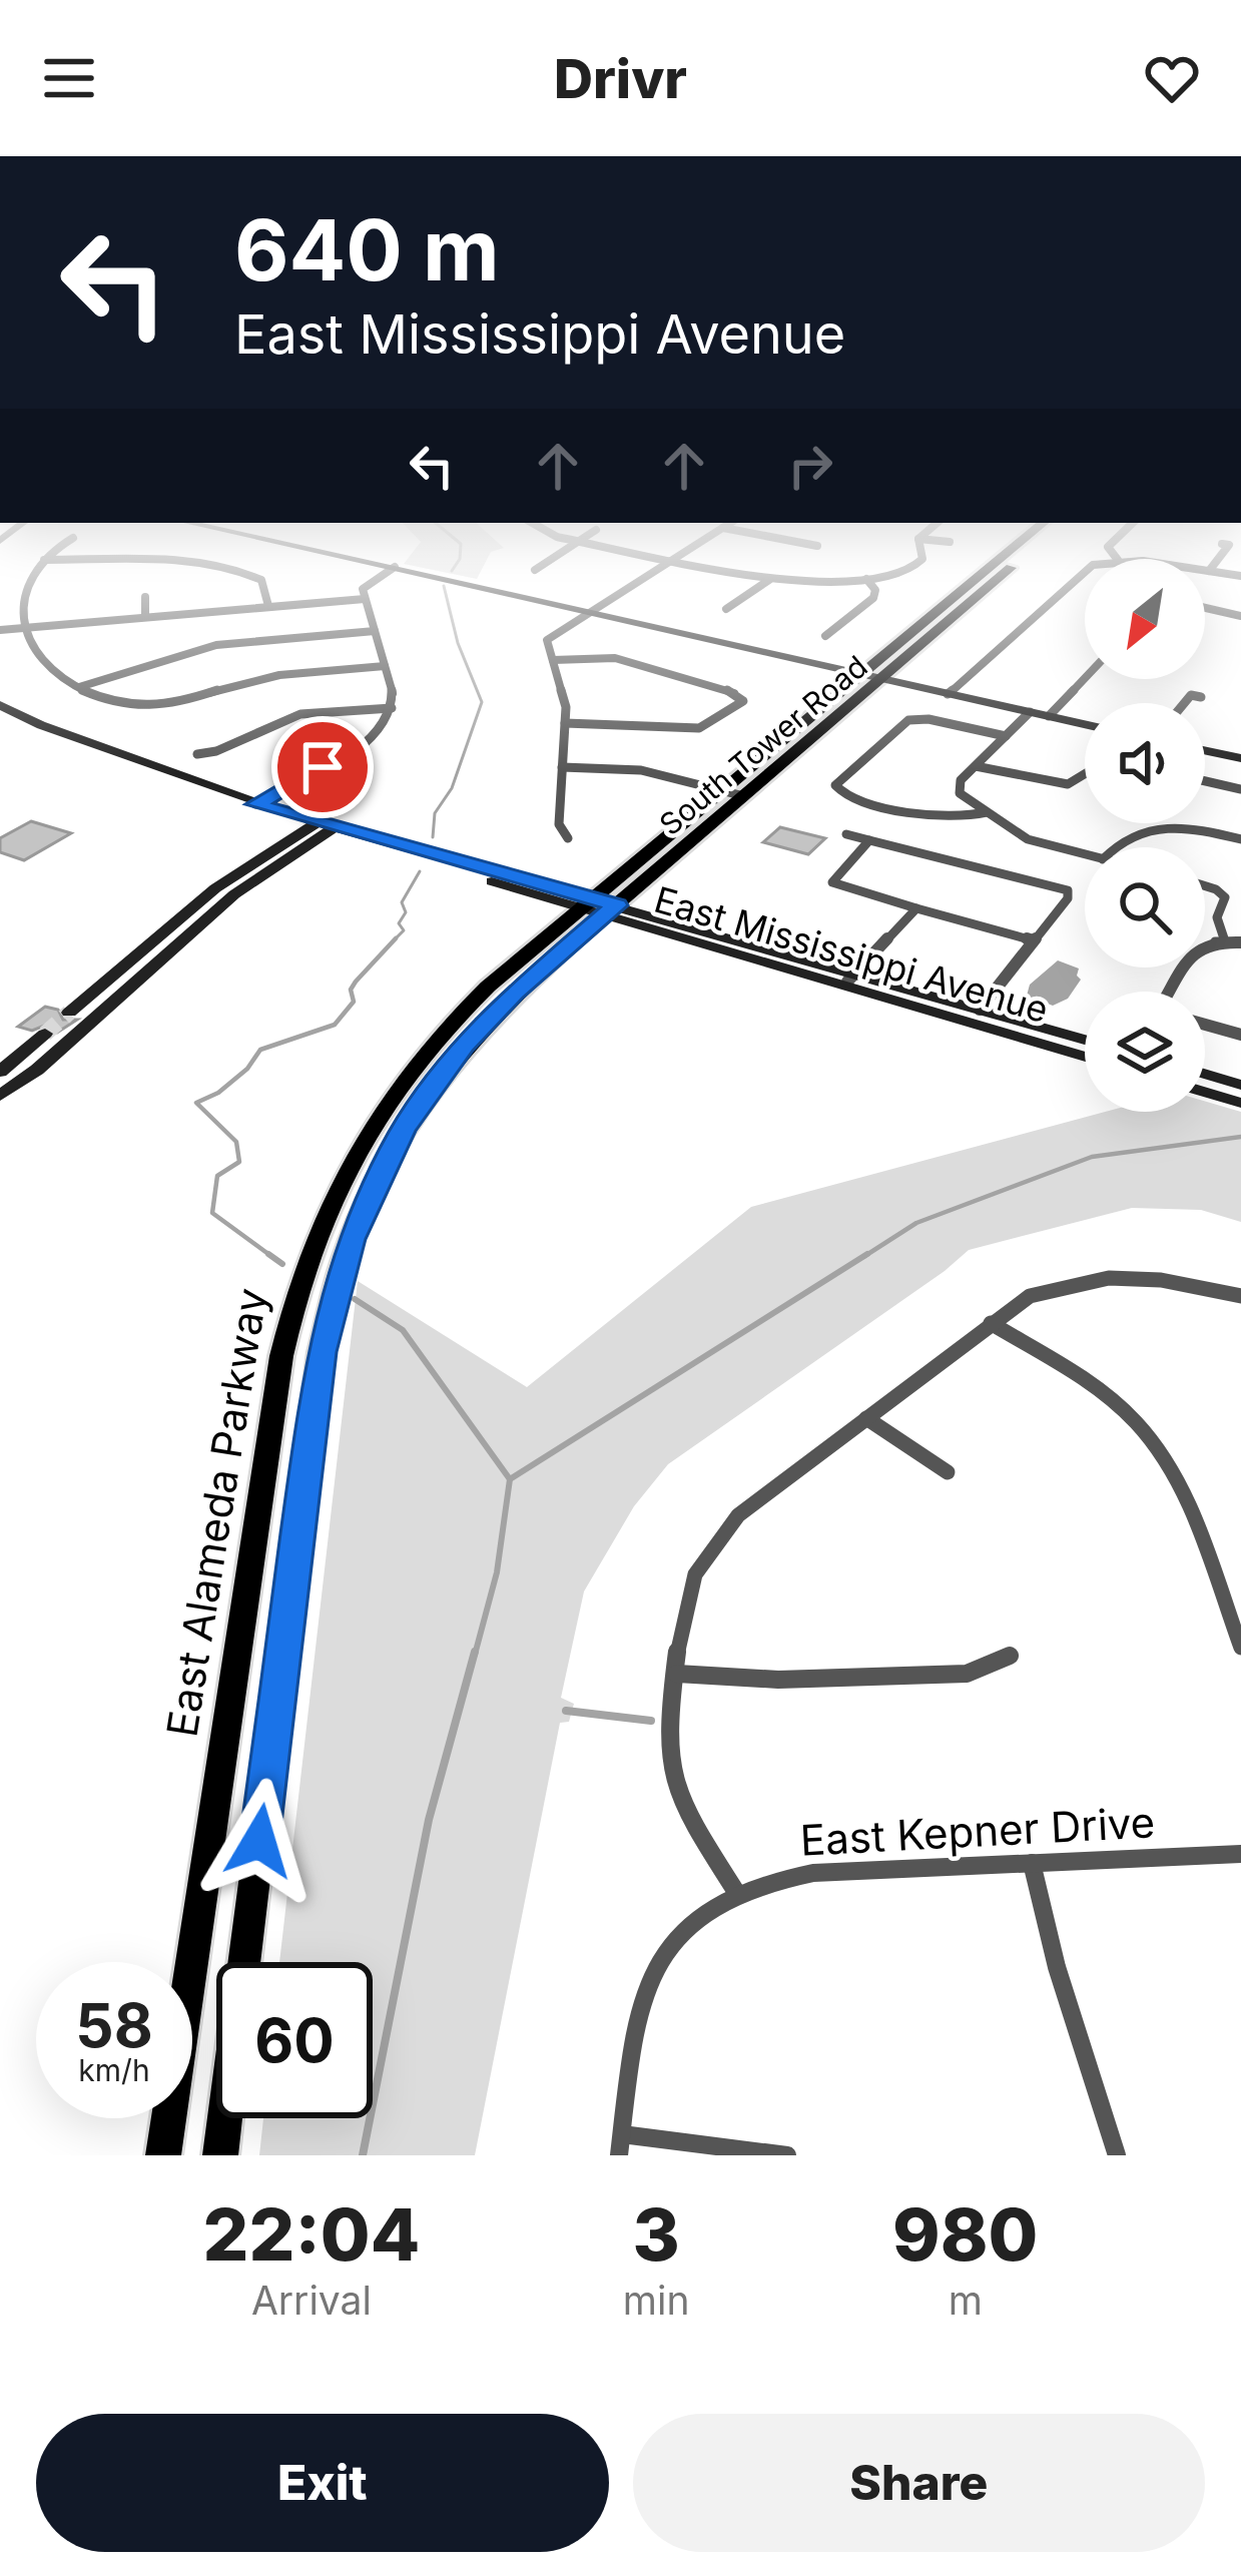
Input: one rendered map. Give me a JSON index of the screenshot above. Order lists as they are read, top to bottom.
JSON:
{
  "streets": {
    "main road": ["South Tower Road", "East Alameda Parkway"],
    "street": ["East Mississippi Avenue", "East Kepner Drive"]
  },
  "crossings": [
    ["South Tower Road", "East Mississippi Avenue"],
    ["South Tower Road", "East Alameda Parkway"],
    ["East Mississippi Avenue", "East Alameda Parkway"]
  ],
  "north": "bottom left",
  "page": {
    "header": "Drivr",
    "turn": ["640 m", "East Mississippi Avenue"],
    "speed": "58 km/h",
    "limit": "60",
    "eta": [
      "22:04",
      "Arrival",
      "3",
      "min",
      "980",
      "m"
    ],
    "buttons": ["Exit", "Share"]
  }
}
